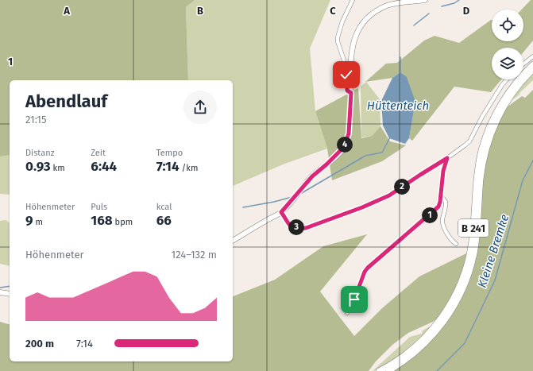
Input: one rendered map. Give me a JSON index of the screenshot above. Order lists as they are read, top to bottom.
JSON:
{
  "streets": {
    "main road": ["B 241"]
  },
  "water": ["Hüttenteich", "Kleine Bremke"],
  "page": {
    "heading": ["Abendlauf", "21:15"],
    "stats": [
      ["Distanz", "0.93 km"],
      ["Zeit", "6:44"],
      ["Tempo", "7:14 /km"],
      ["Höhenmeter", "9 m"],
      ["Puls", "168 bpm"],
      ["kcal", "66"]
    ],
    "pins": [
      "4",
      "2",
      "1",
      "3"
    ],
    "chart": ["Höhenmeter", "124–132 m"],
    "list": [
      {
        "name": "200 m",
        "note": "7:14"
      }
    ]
  },
  "grid": {
    "columns": [
      "A",
      "B",
      "C",
      "D"
    ],
    "rows": ["1"]
  }
}
